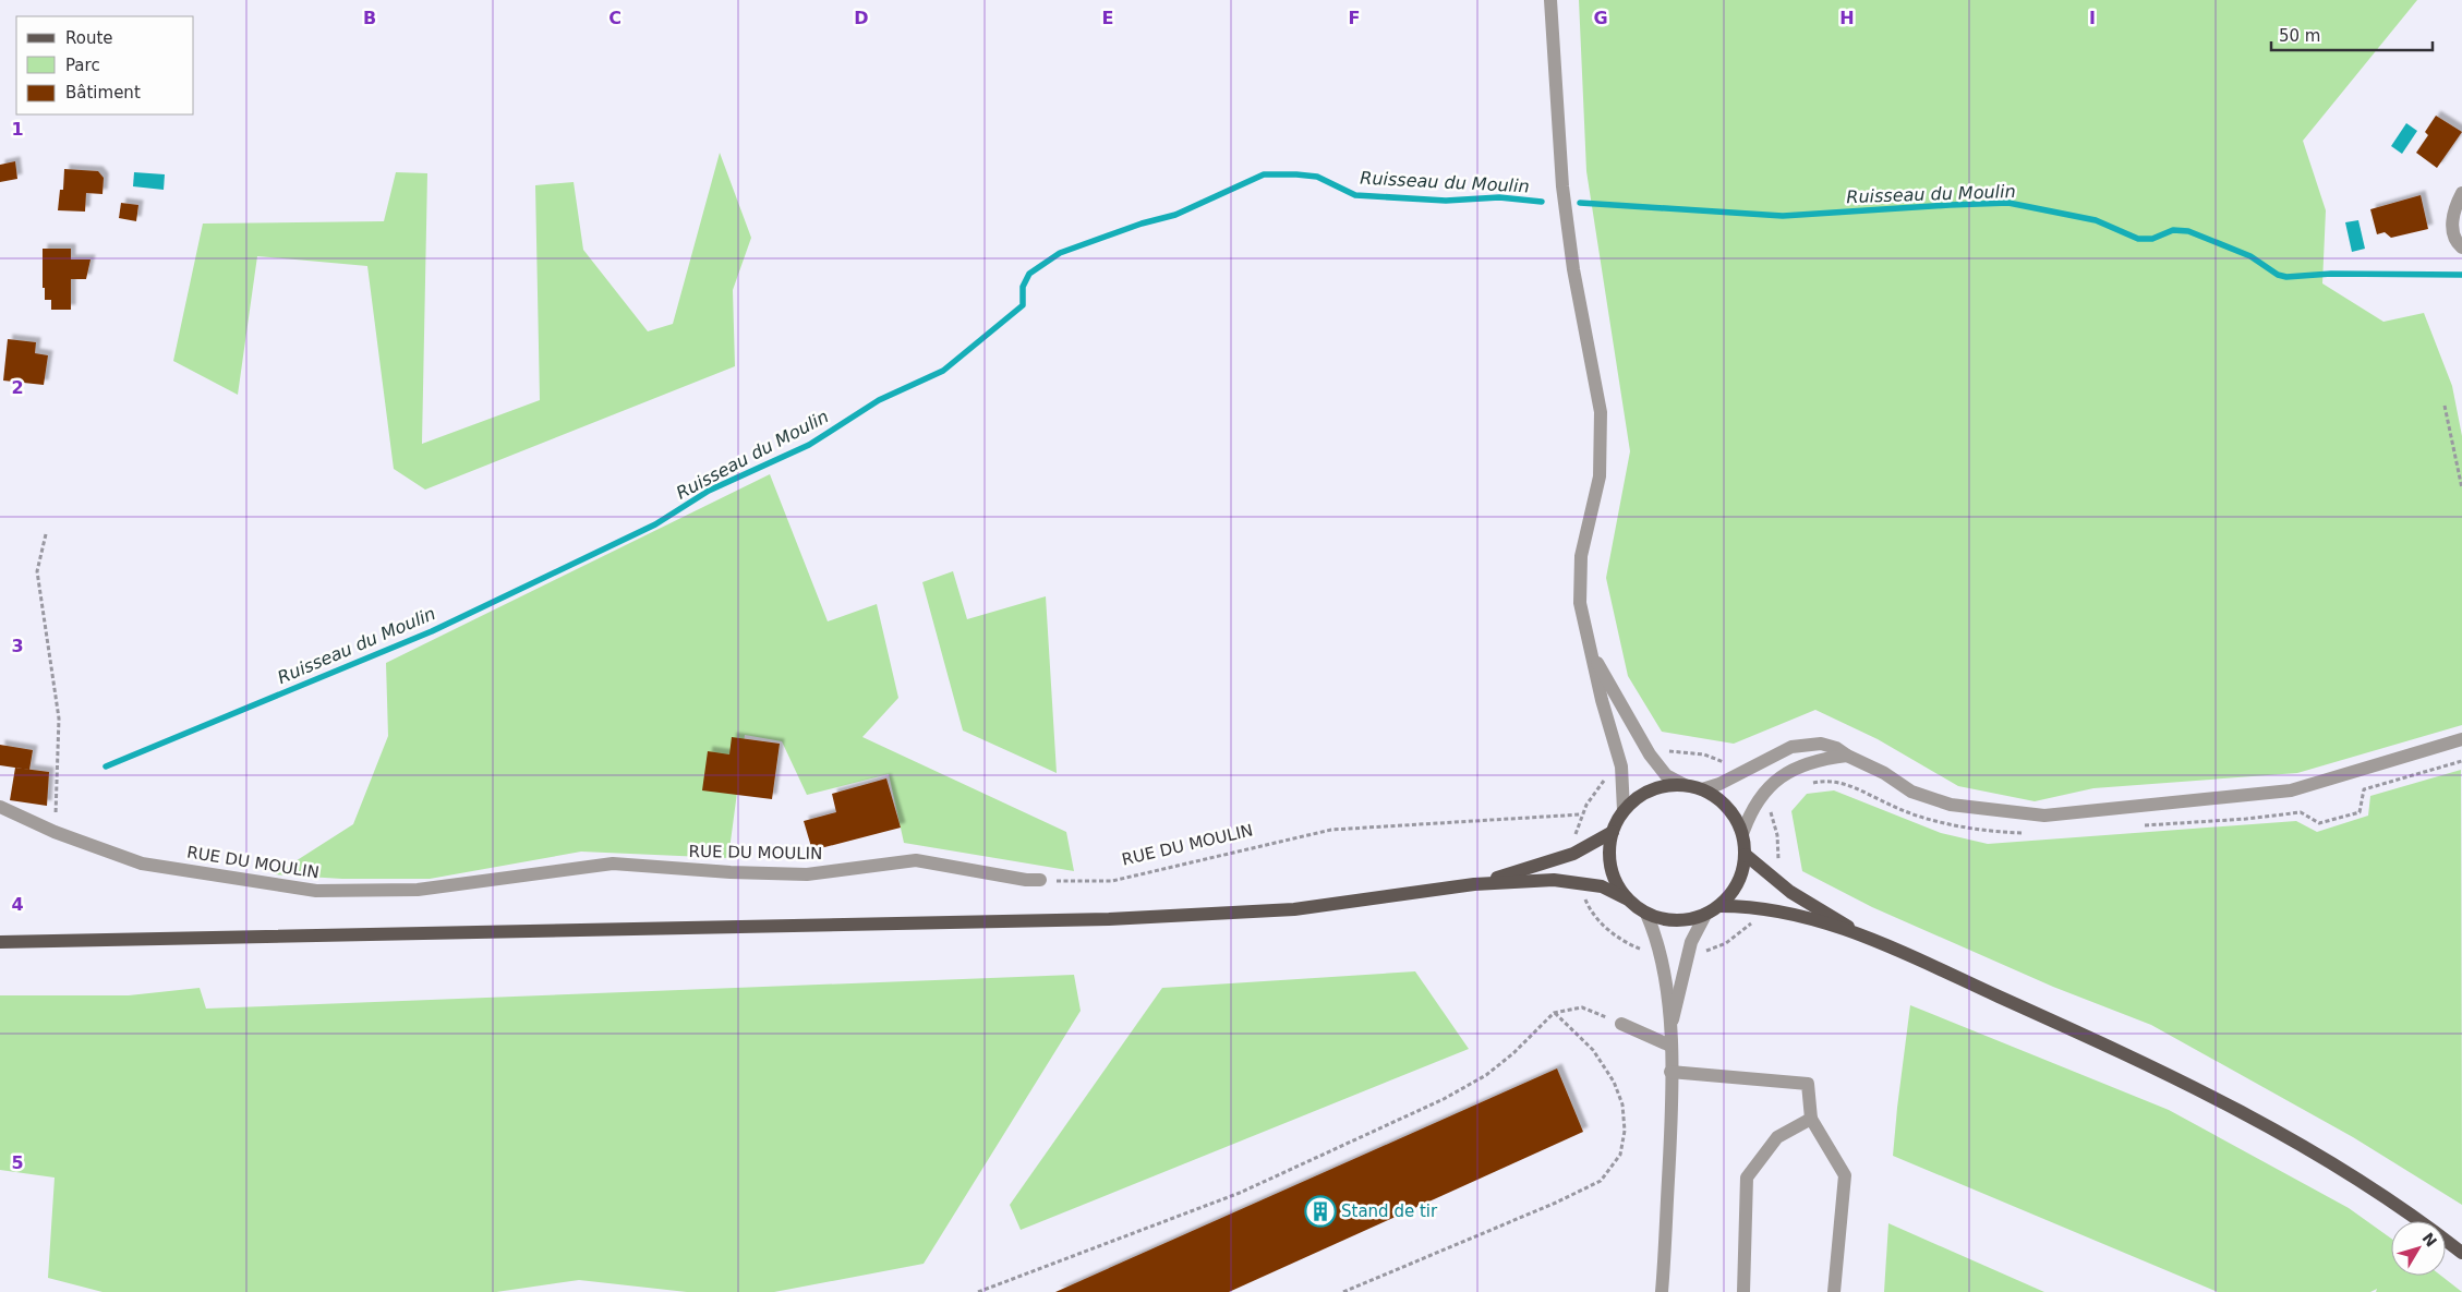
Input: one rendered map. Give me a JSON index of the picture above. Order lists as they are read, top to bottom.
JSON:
{
  "streets": {
    "street": ["RUE DU MOULIN"]
  },
  "water": ["Ruisseau du Moulin"],
  "places": {
    "building": ["Stand de tir"]
  },
  "legend": ["Route", "Parc", "Bâtiment"],
  "scale_bar": "50 m",
  "north": "top right",
  "grid": {
    "columns": [
      "B",
      "C",
      "D",
      "E",
      "F",
      "G",
      "H",
      "I"
    ],
    "rows": [
      "1",
      "2",
      "3",
      "4",
      "5"
    ]
  }
}
